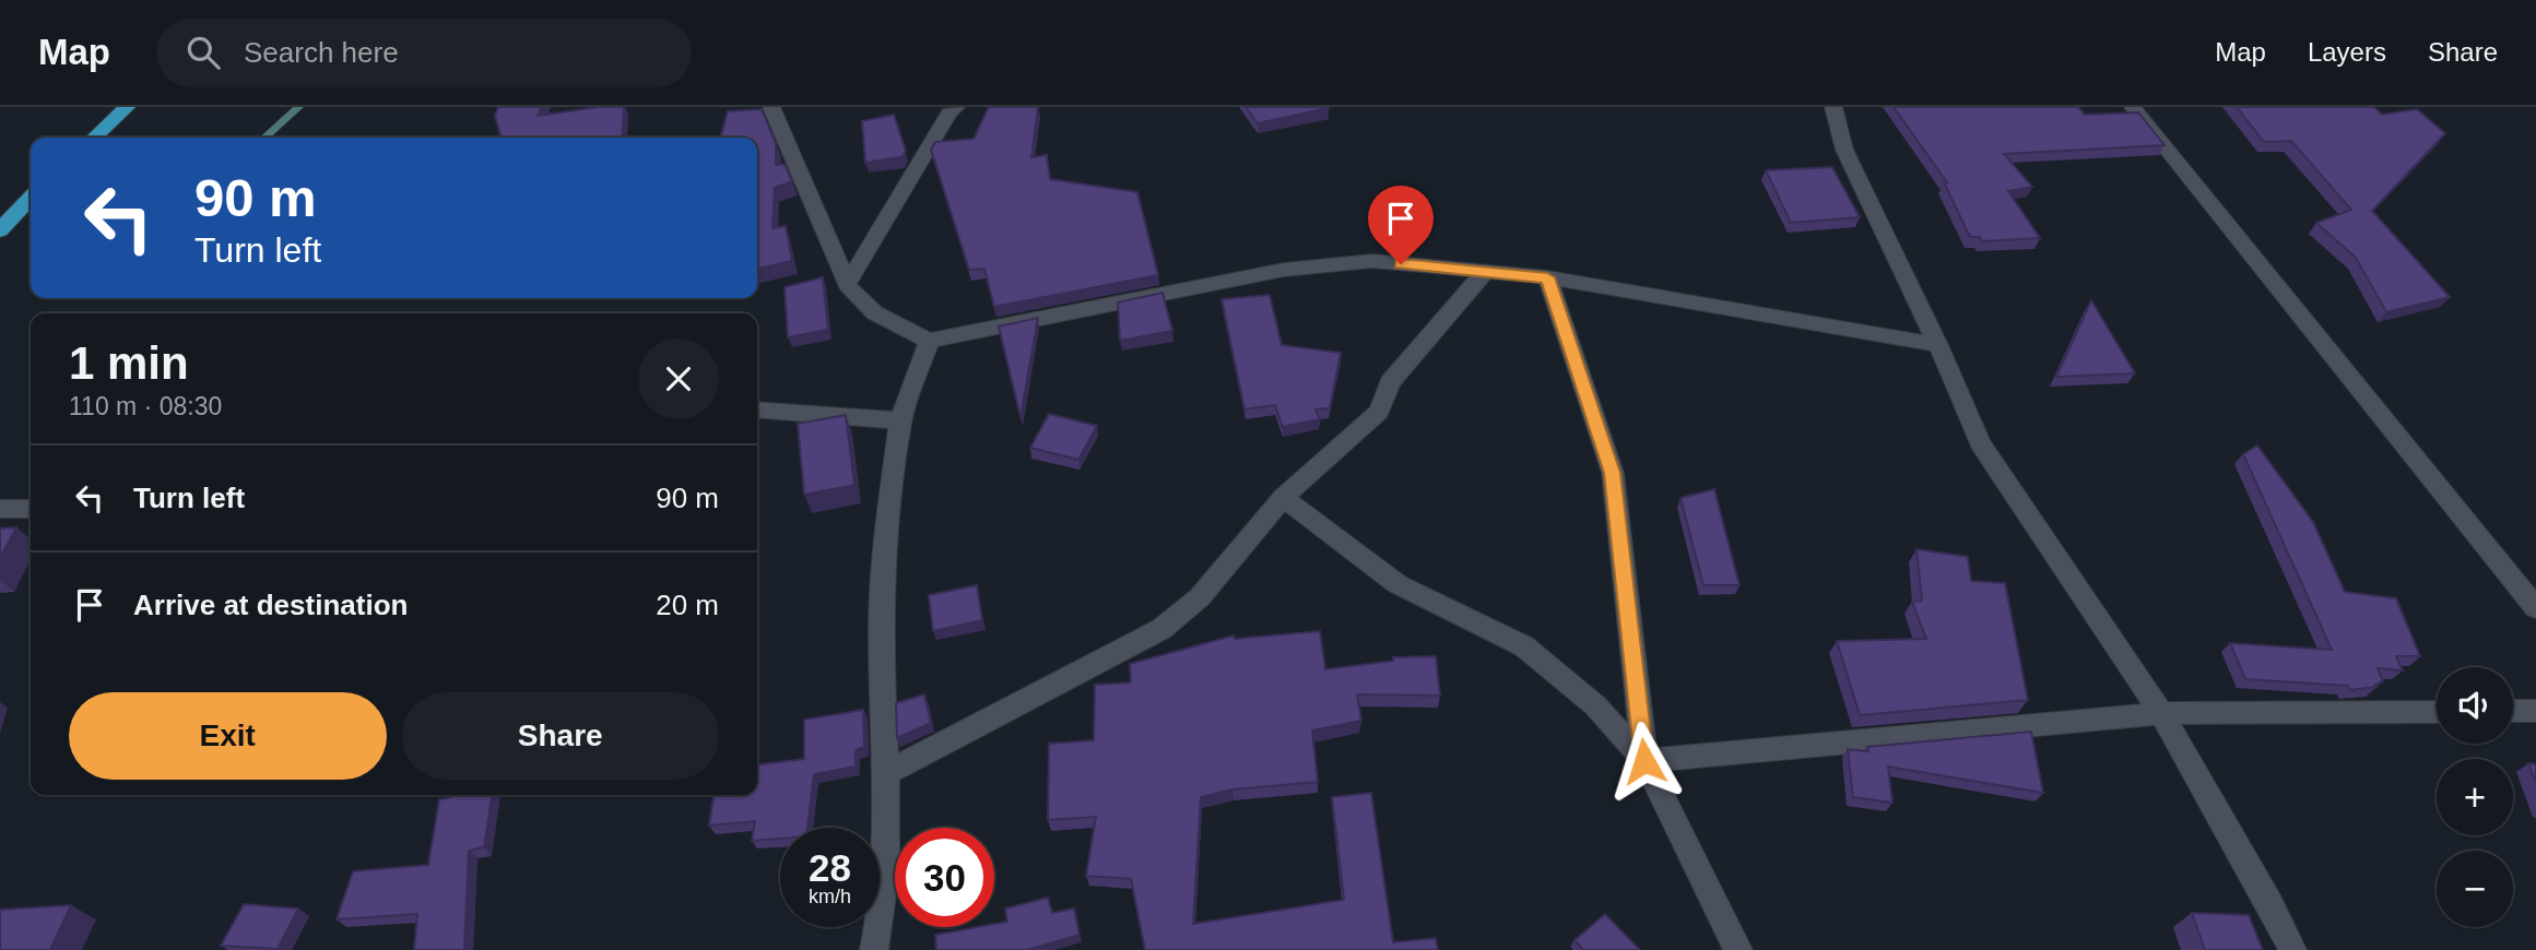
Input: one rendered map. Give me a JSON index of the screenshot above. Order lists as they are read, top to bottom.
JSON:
{
  "page": {
    "header": "Map",
    "search": "Search here",
    "nav": ["Map", "Layers", "Share"],
    "turn": ["90 m", "Turn left"],
    "heading": ["1 min", "110 m · 08:30"],
    "list": [
      {
        "name": "Turn left",
        "value": "90 m"
      },
      {
        "name": "Arrive at destination",
        "value": "20 m"
      }
    ],
    "map_buttons": ["+", "−"],
    "buttons": ["Exit", "Share"],
    "speed": "28 km/h",
    "limit": "30"
  }
}
